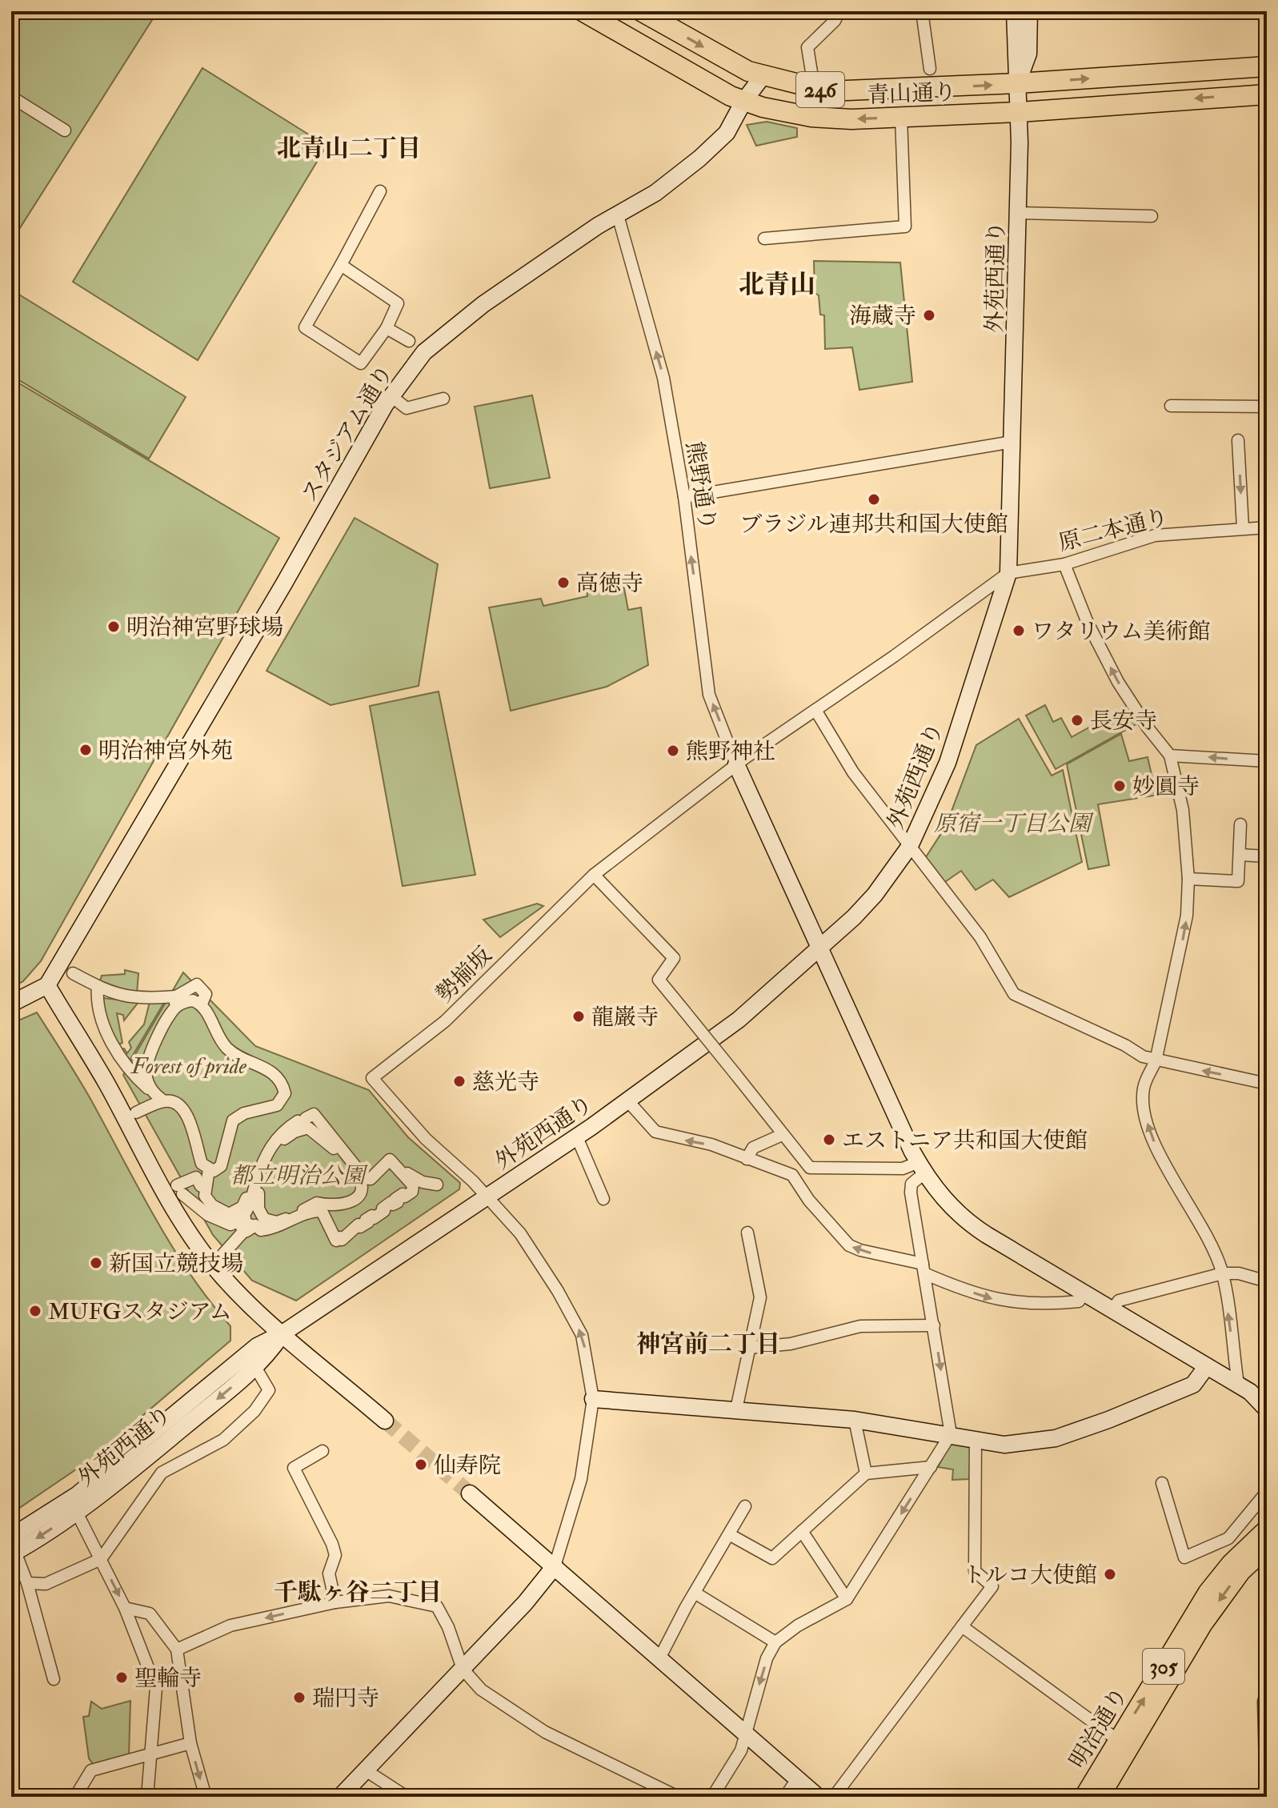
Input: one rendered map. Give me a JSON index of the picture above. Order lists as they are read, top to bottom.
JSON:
{
  "streets": {
    "highway": ["246", "青山通り"],
    "main road": ["305", "明治通り"],
    "street": [
      "外苑西通り",
      "スタジアム通り",
      "熊野通り",
      "原二本通り",
      "勢揃坂"
    ]
  },
  "crossings": [
    ["青山通り", "外苑西通り"],
    ["青山通り", "スタジアム通り"],
    ["外苑西通り", "原二本通り"],
    ["外苑西通り", "勢揃坂"],
    ["スタジアム通り", "熊野通り"],
    ["熊野通り", "勢揃坂"],
    ["原二本通り", "勢揃坂"]
  ],
  "one_way": ["熊野通り"],
  "districts": [
    "北青山二丁目",
    "北青山",
    "神宮前二丁目",
    "千駄ヶ谷二丁目"
  ],
  "parks": ["原宿一丁目公園", "Forest of pride", "都立明治公園"],
  "places": [
    "海蔵寺",
    "ブラジル連邦共和国大使館",
    "高徳寺",
    "明治神宮野球場",
    "ワタリウム美術館",
    "長安寺",
    "明治神宮外苑",
    "熊野神社",
    "妙圓寺",
    "龍巌寺",
    "慈光寺",
    "エストニア共和国大使館",
    "新国立競技場",
    "MUFGスタジアム",
    "仙寿院",
    "トルコ大使館",
    "聖輪寺",
    "瑞円寺"
  ]
}
